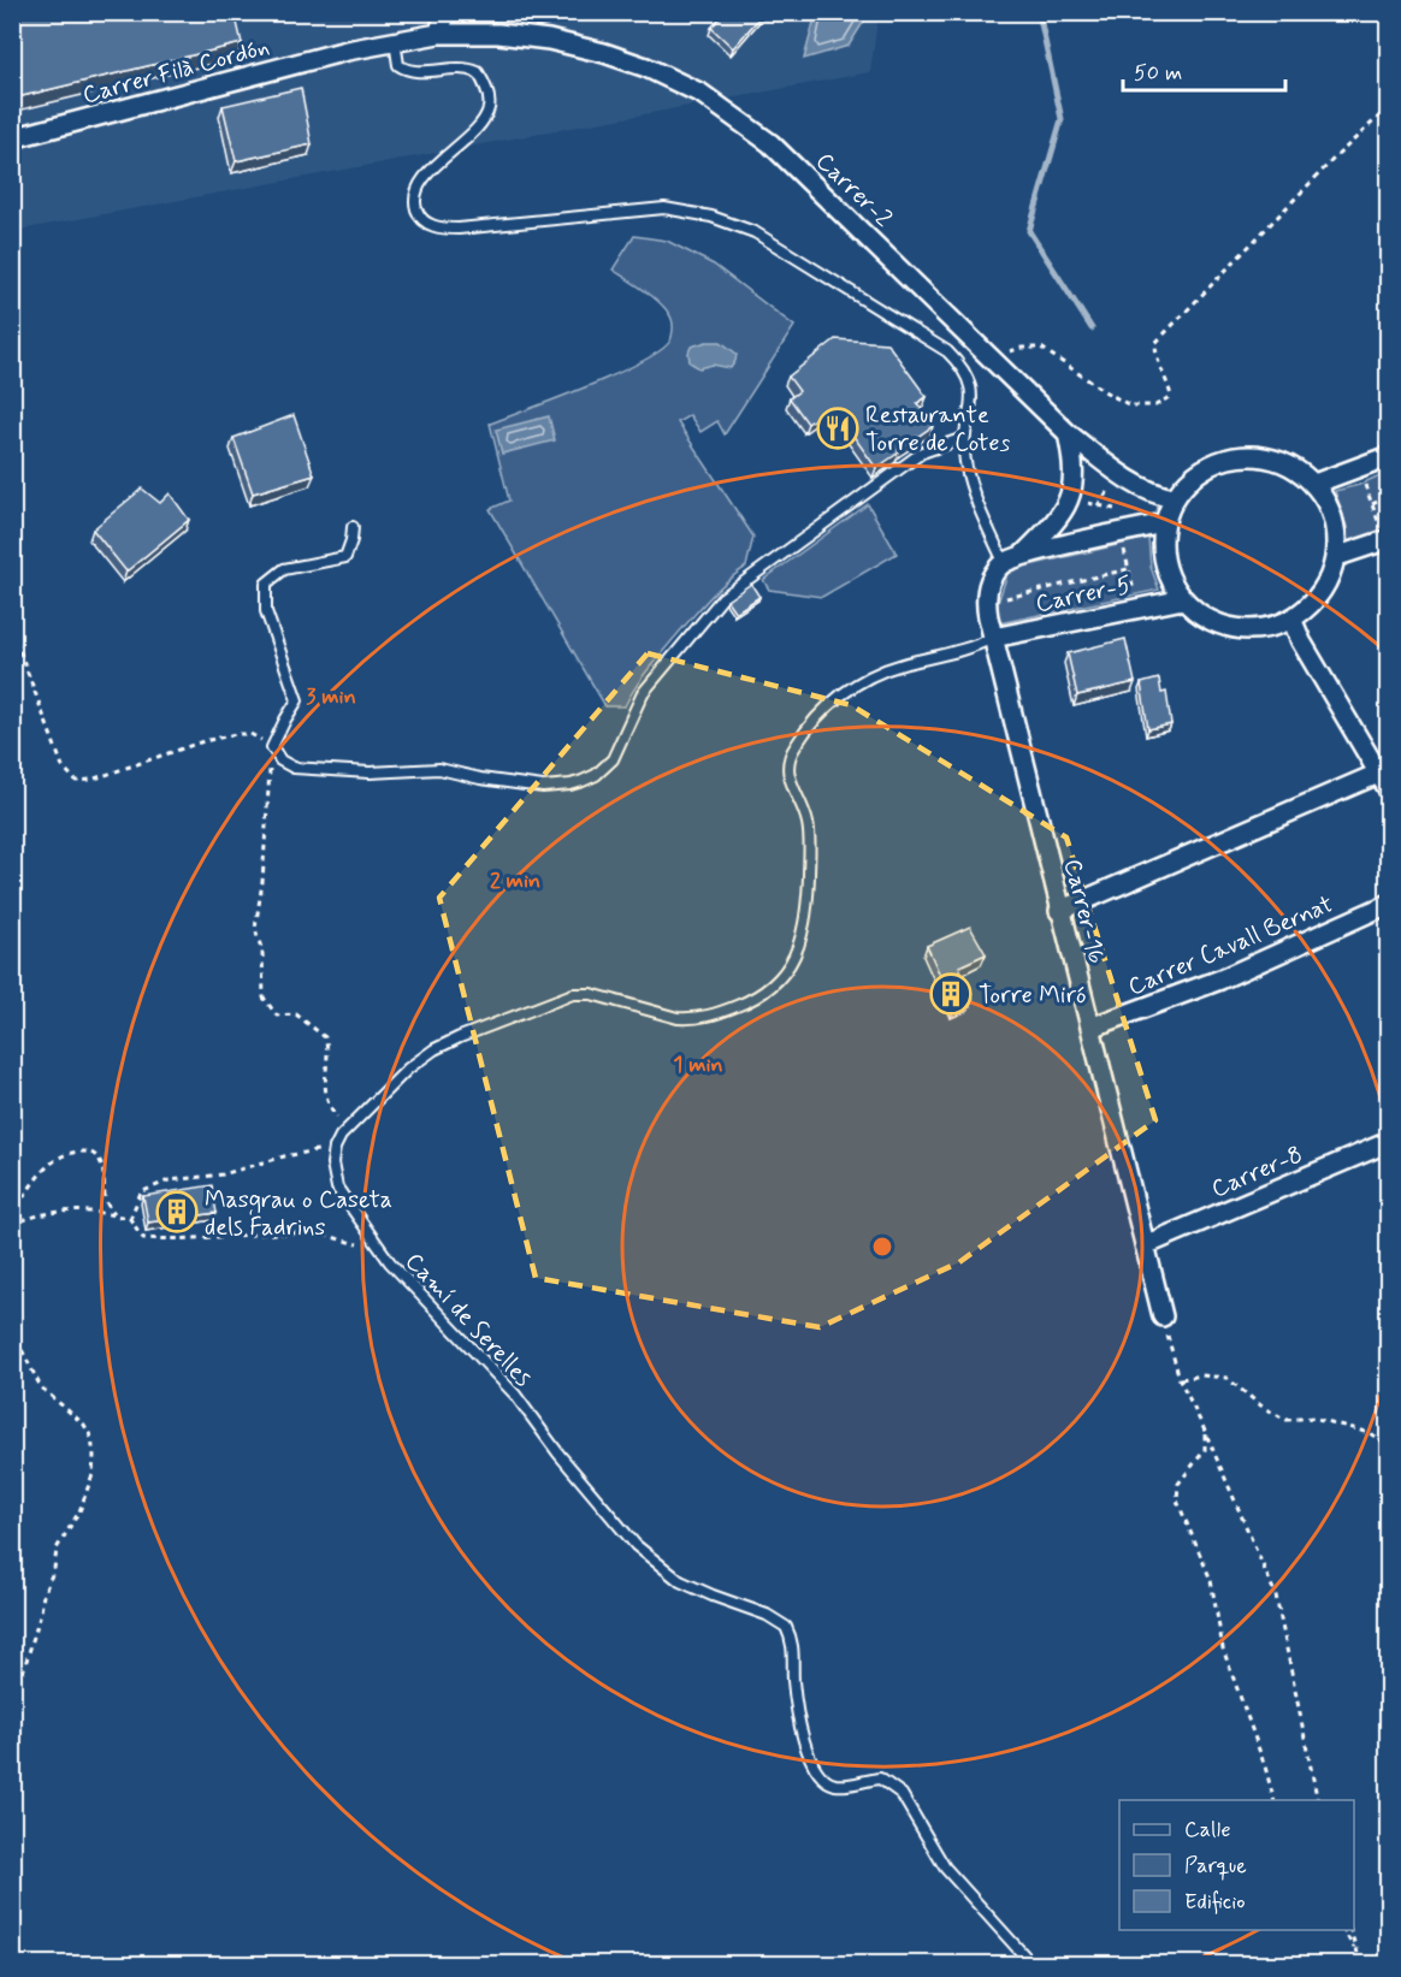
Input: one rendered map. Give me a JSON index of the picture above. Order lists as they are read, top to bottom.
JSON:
{
  "streets": {
    "street": [
      "Carrer Filà Cordón",
      "Carrer-2",
      "Carrer-5",
      "Carrer-16",
      "Carrer Cavall Bernat",
      "Carrer-8"
    ],
    "lane": ["Camí de Serelles"]
  },
  "crossings": [
    ["Carrer Filà Cordón", "Carrer-2"],
    ["Carrer-2", "Carrer-5"],
    ["Carrer-5", "Carrer-16"],
    ["Carrer-16", "Carrer Cavall Bernat"],
    ["Carrer-16", "Carrer-8"]
  ],
  "places": {
    "restaurant": ["Restaurante Torre de Cotes"],
    "building": ["Torre Miró", "Masgrau o Caseta dels Fadrins"]
  },
  "legend": ["Calle", "Parque", "Edificio"],
  "scale_bar": "50 m",
  "rings": ["3 min", "2 min", "1 min"]
}
